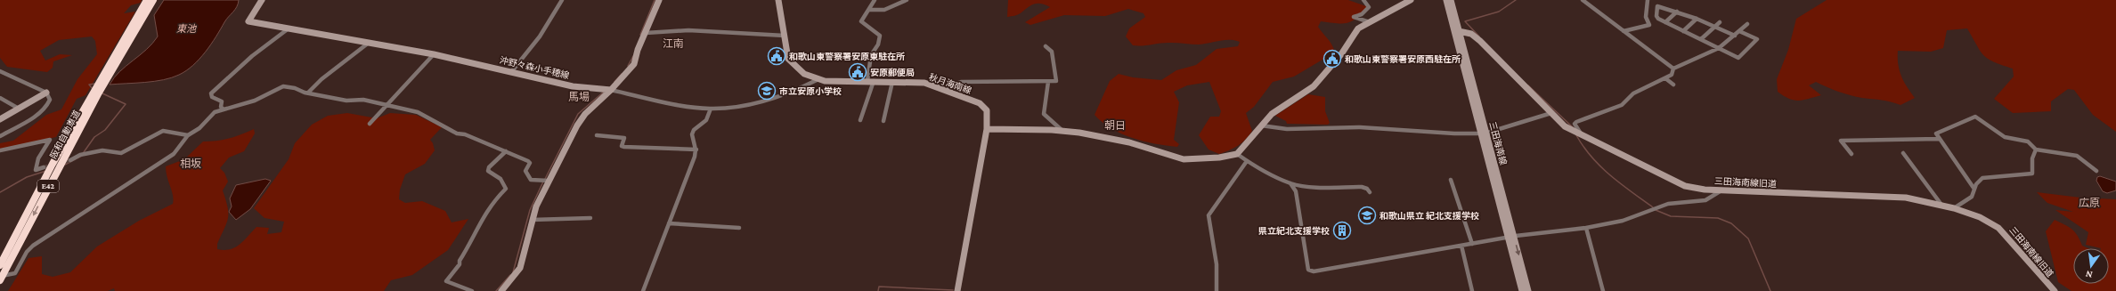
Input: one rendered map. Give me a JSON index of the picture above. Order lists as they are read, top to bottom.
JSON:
{
  "streets": {
    "highway": ["阪和自動車道", "E42"],
    "main road": [
      "沖野々森小手穂線",
      "秋月海南線",
      "三田海南線",
      "三田海南線旧道"
    ]
  },
  "crossings": [
    ["三田海南線", "三田海南線旧道"]
  ],
  "districts": [
    "江南",
    "馬場",
    "朝日",
    "相坂",
    "広原"
  ],
  "water": ["東池"],
  "places": {
    "public building": ["和歌山東警察署安原東駐在所", "和歌山東警察署安原西駐在所", "安原郵便局"],
    "school or university": ["市立安原小学校", "和歌山県立 紀北支援学校"],
    "building": ["県立紀北支援学校"]
  },
  "north": "bottom"
}
